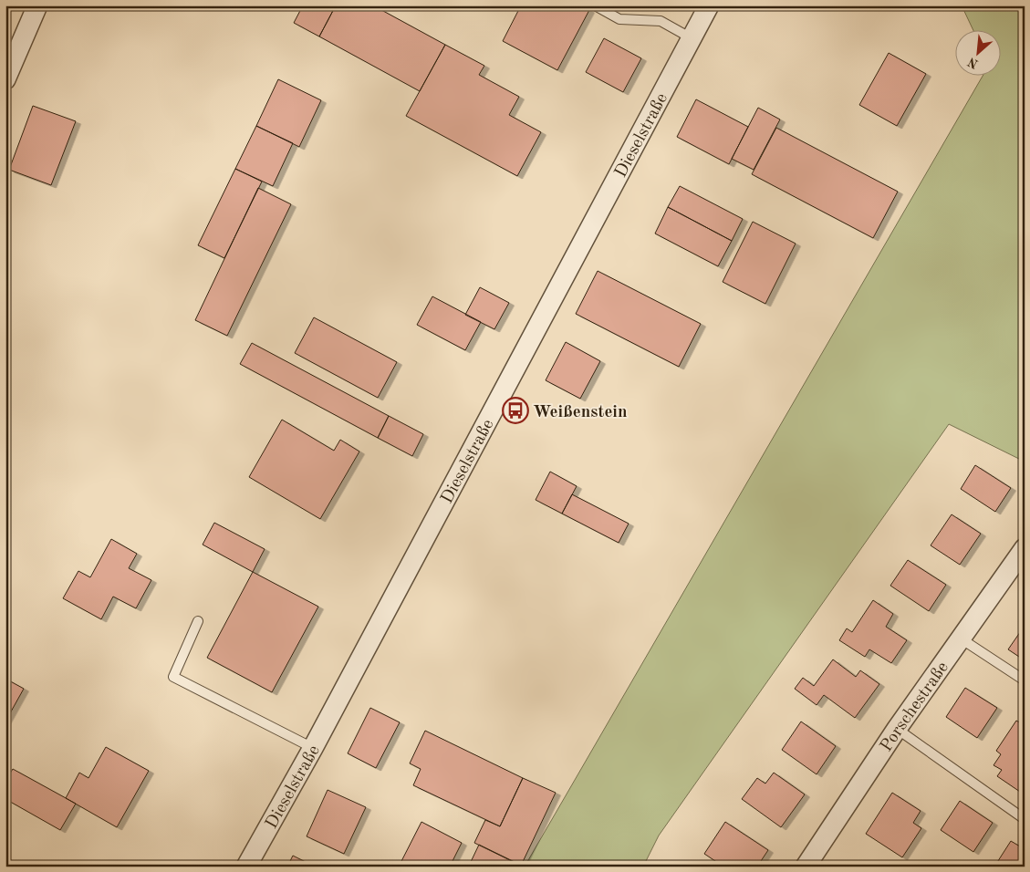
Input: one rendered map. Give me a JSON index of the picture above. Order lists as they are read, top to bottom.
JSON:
{
  "streets": {
    "street": ["Dieselstraße", "Porschestraße"]
  },
  "places": {
    "bus stop": ["Weißenstein"]
  },
  "north": "bottom left"
}
